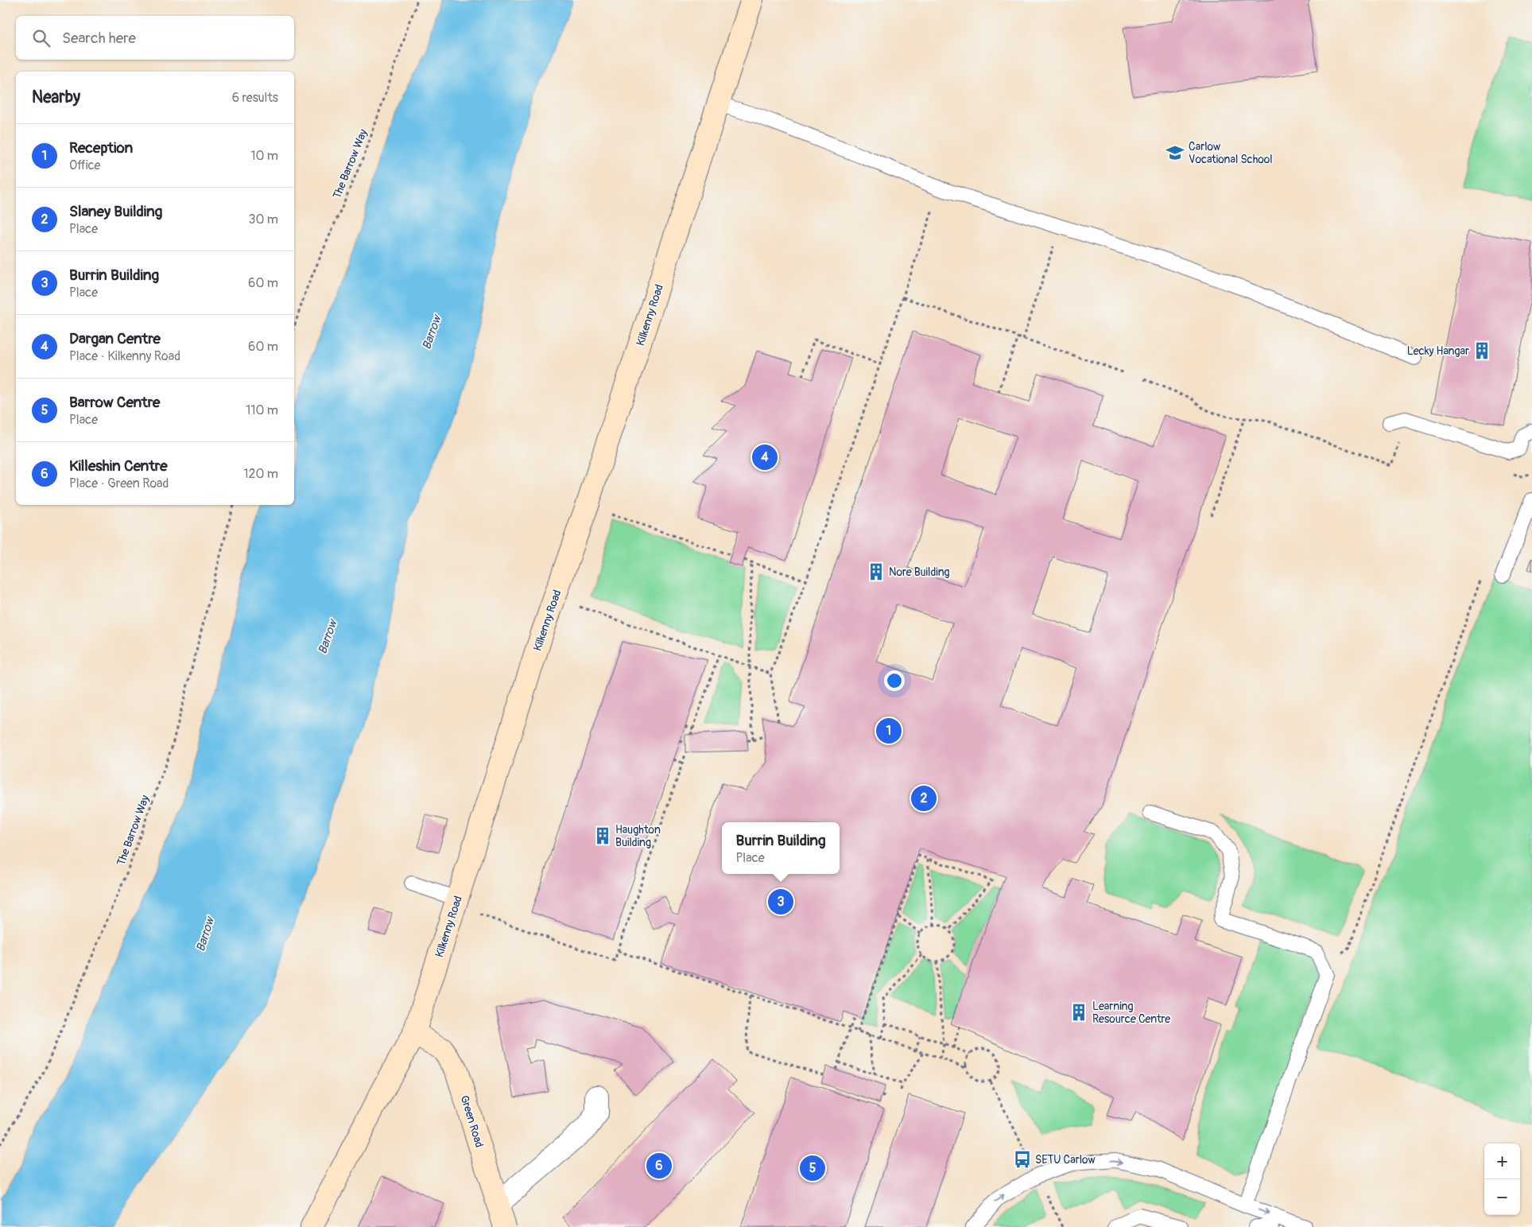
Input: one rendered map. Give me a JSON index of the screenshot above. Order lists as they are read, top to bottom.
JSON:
{
  "streets": {
    "main road": ["Kilkenny Road", "Green Road"],
    "path": ["The Barrow Way"]
  },
  "crossings": [
    ["Kilkenny Road", "Green Road"]
  ],
  "water": ["Barrow"],
  "places": {
    "school or university": ["Carlow Vocational School"],
    "building": [
      "Lecky Hangar",
      "Nore Building",
      "Haughton Building",
      "Learning Resource Centre"
    ],
    "bus stop": ["SETU Carlow"]
  },
  "page": {
    "search": "Search here",
    "heading": ["Nearby", "6 results"],
    "list": [
      {
        "mark": "1",
        "name": "Reception",
        "note": "Office",
        "value": "10 m"
      },
      {
        "mark": "2",
        "name": "Slaney Building",
        "note": "Place",
        "value": "30 m"
      },
      {
        "mark": "3",
        "name": "Burrin Building",
        "note": "Place",
        "value": "60 m"
      },
      {
        "mark": "4",
        "name": "Dargan Centre",
        "note": "Place · Kilkenny Road",
        "value": "60 m"
      },
      {
        "mark": "5",
        "name": "Barrow Centre",
        "note": "Place",
        "value": "110 m"
      },
      {
        "mark": "6",
        "name": "Killeshin Centre",
        "note": "Place · Green Road",
        "value": "120 m"
      }
    ],
    "pins": [
      "4",
      "1",
      "2",
      "3",
      "6",
      "5"
    ],
    "popup": ["Burrin Building", "Place"],
    "map_buttons": ["+", "−"]
  }
}
